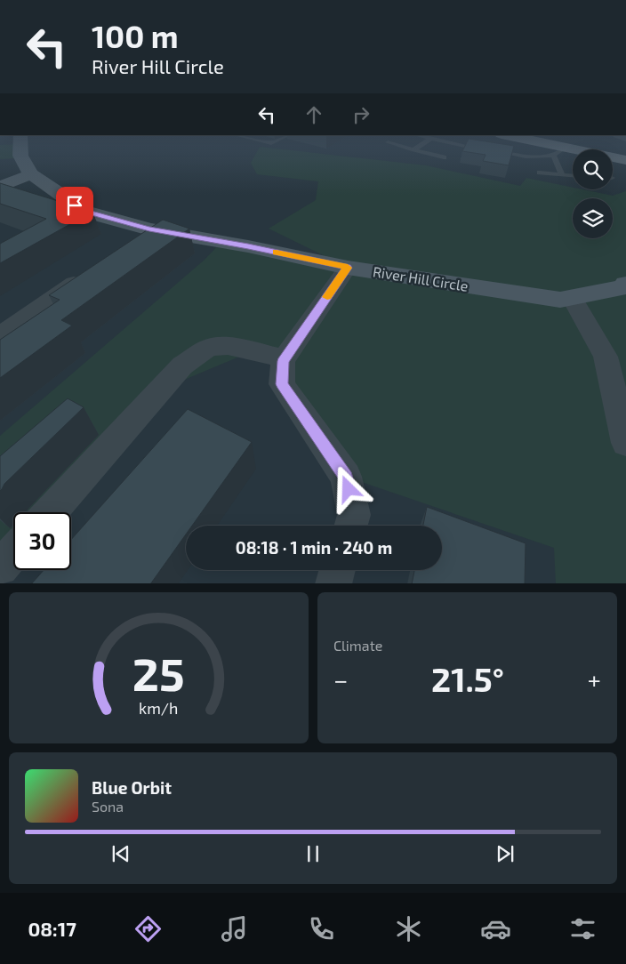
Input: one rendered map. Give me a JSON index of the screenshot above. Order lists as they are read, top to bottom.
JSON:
{
  "streets": {
    "street": ["River Hill Circle"]
  },
  "page": {
    "turn": ["100 m", "River Hill Circle"],
    "limit": "30",
    "trip": "08:18 · 1 min · 240 m",
    "tile": "Climate",
    "heat": ["−", "21.5°", "+"],
    "song": ["Blue Orbit", "Sona"],
    "tabs": "08:17",
    "gauge": ["25", "km/h"]
  }
}
